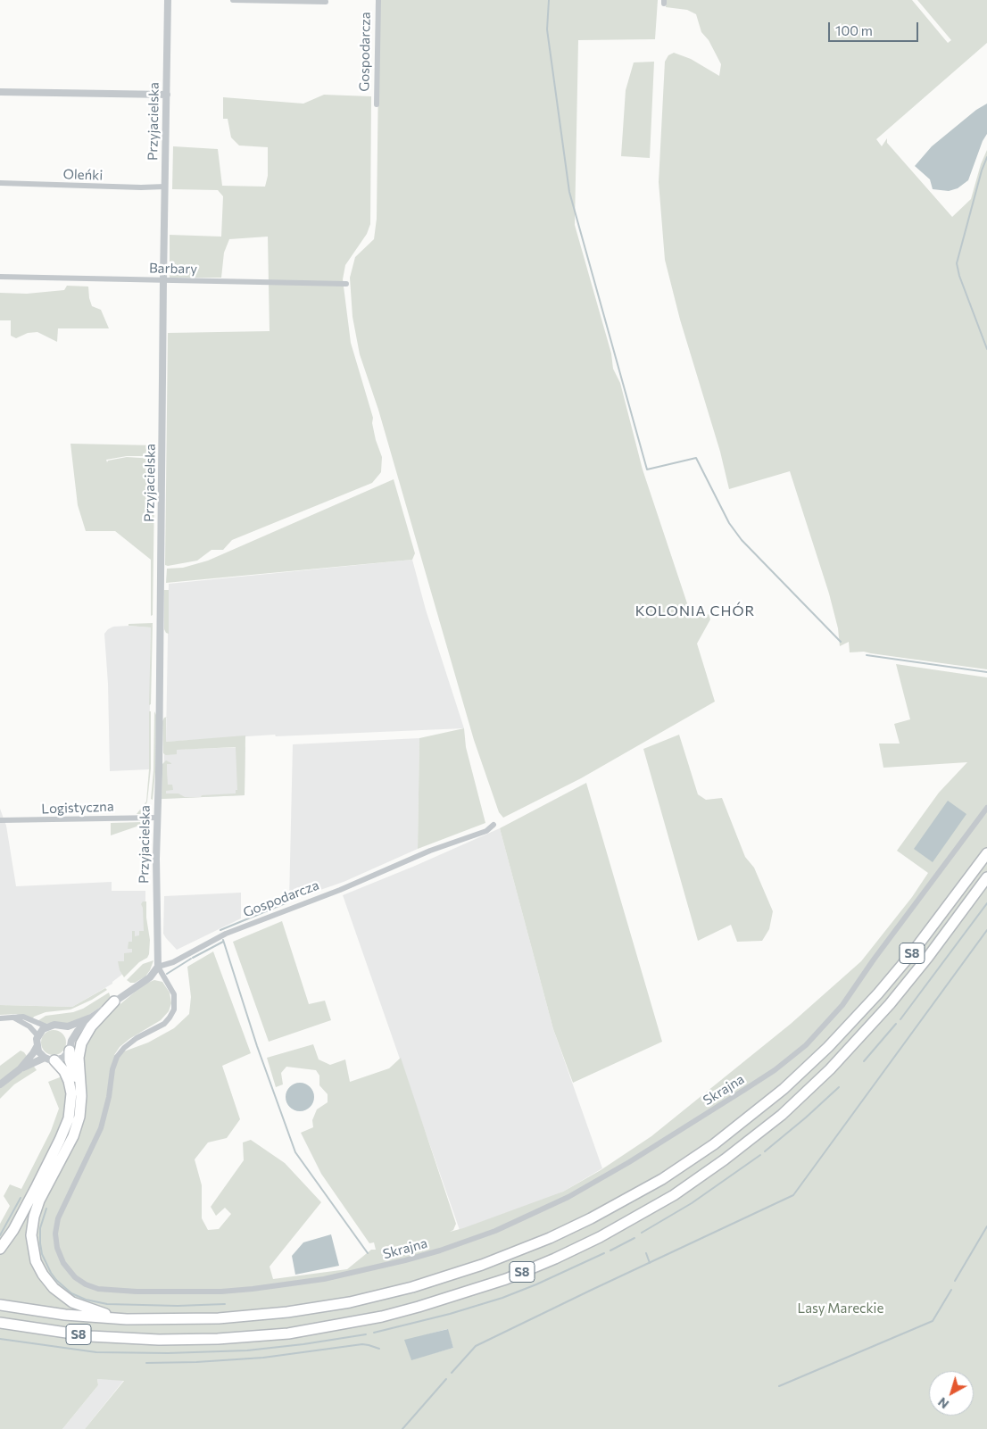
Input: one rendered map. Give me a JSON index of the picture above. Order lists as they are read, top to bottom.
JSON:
{
  "streets": {
    "highway": ["S8"],
    "street": [
      "Gospodarcza",
      "Przyjacielska",
      "Oleńki",
      "Barbary",
      "Logistyczna",
      "Skrajna"
    ]
  },
  "crossings": [
    ["Gospodarcza", "Przyjacielska"],
    ["Gospodarcza", "Skrajna"],
    ["Przyjacielska", "Oleńki"],
    ["Przyjacielska", "Barbary"],
    ["Przyjacielska", "Logistyczna"],
    ["Przyjacielska", "Skrajna"]
  ],
  "districts": ["KOLONIA CHÓR"],
  "parks": ["Lasy Mareckie"],
  "scale_bar": "100 m",
  "north": "bottom left"
}
